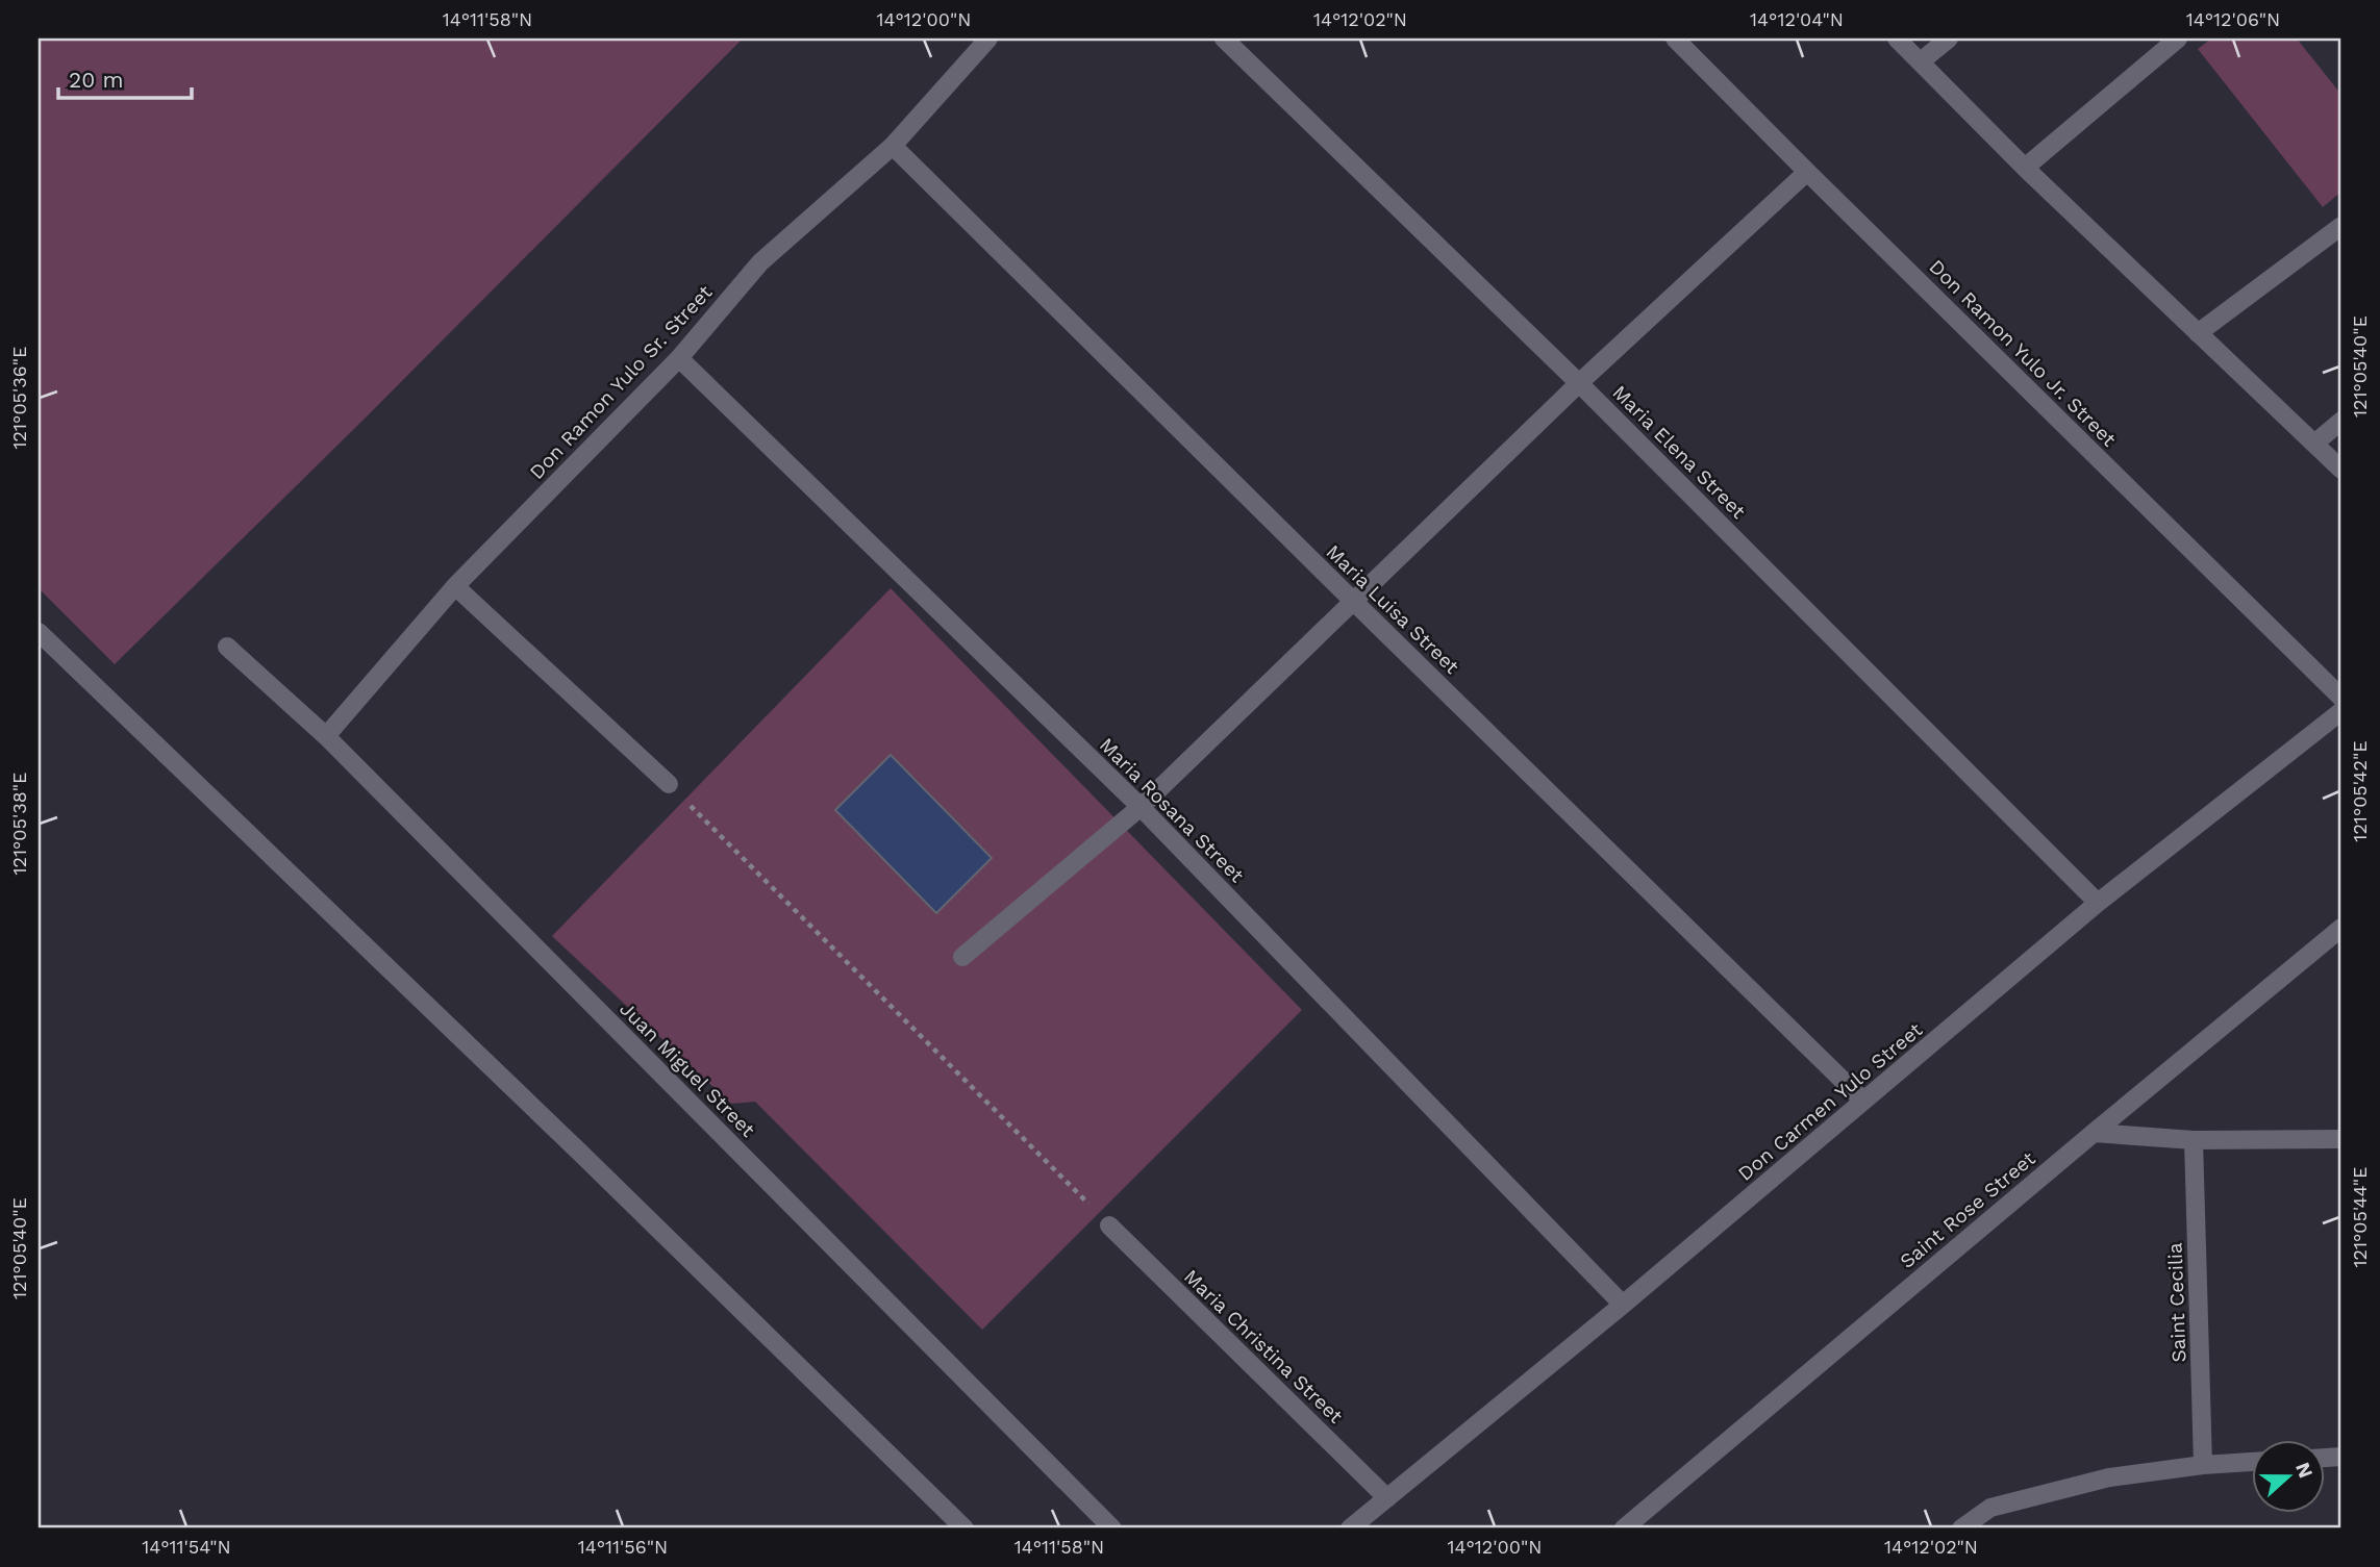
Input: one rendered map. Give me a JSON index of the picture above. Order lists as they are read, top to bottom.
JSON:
{
  "streets": {
    "street": [
      "Don Ramon Yulo Jr. Street",
      "Don Ramon Yulo Sr. Street",
      "Maria Elena Street",
      "Maria Luisa Street",
      "Maria Rosana Street",
      "Juan Miguel Street",
      "Don Carmen Yulo Street",
      "Saint Rose Street",
      "Saint Cecilia",
      "Maria Christina Street"
    ]
  },
  "crossings": [
    ["Don Ramon Yulo Sr. Street", "Maria Luisa Street"],
    ["Don Ramon Yulo Sr. Street", "Maria Rosana Street"],
    ["Don Ramon Yulo Sr. Street", "Juan Miguel Street"],
    ["Maria Elena Street", "Don Carmen Yulo Street"],
    ["Maria Luisa Street", "Don Carmen Yulo Street"],
    ["Maria Rosana Street", "Don Carmen Yulo Street"],
    ["Don Carmen Yulo Street", "Maria Christina Street"]
  ],
  "scale_bar": "20 m",
  "north": "right",
  "coordinates": [
    "14°11'58\"N",
    "14°12'00\"N",
    "14°12'02\"N",
    "14°12'04\"N",
    "14°12'06\"N",
    "121°05'40\"E",
    "121°05'36\"E",
    "121°05'42\"E",
    "121°05'38\"E",
    "121°05'44\"E",
    "14°11'54\"N",
    "14°11'56\"N"
  ]
}
